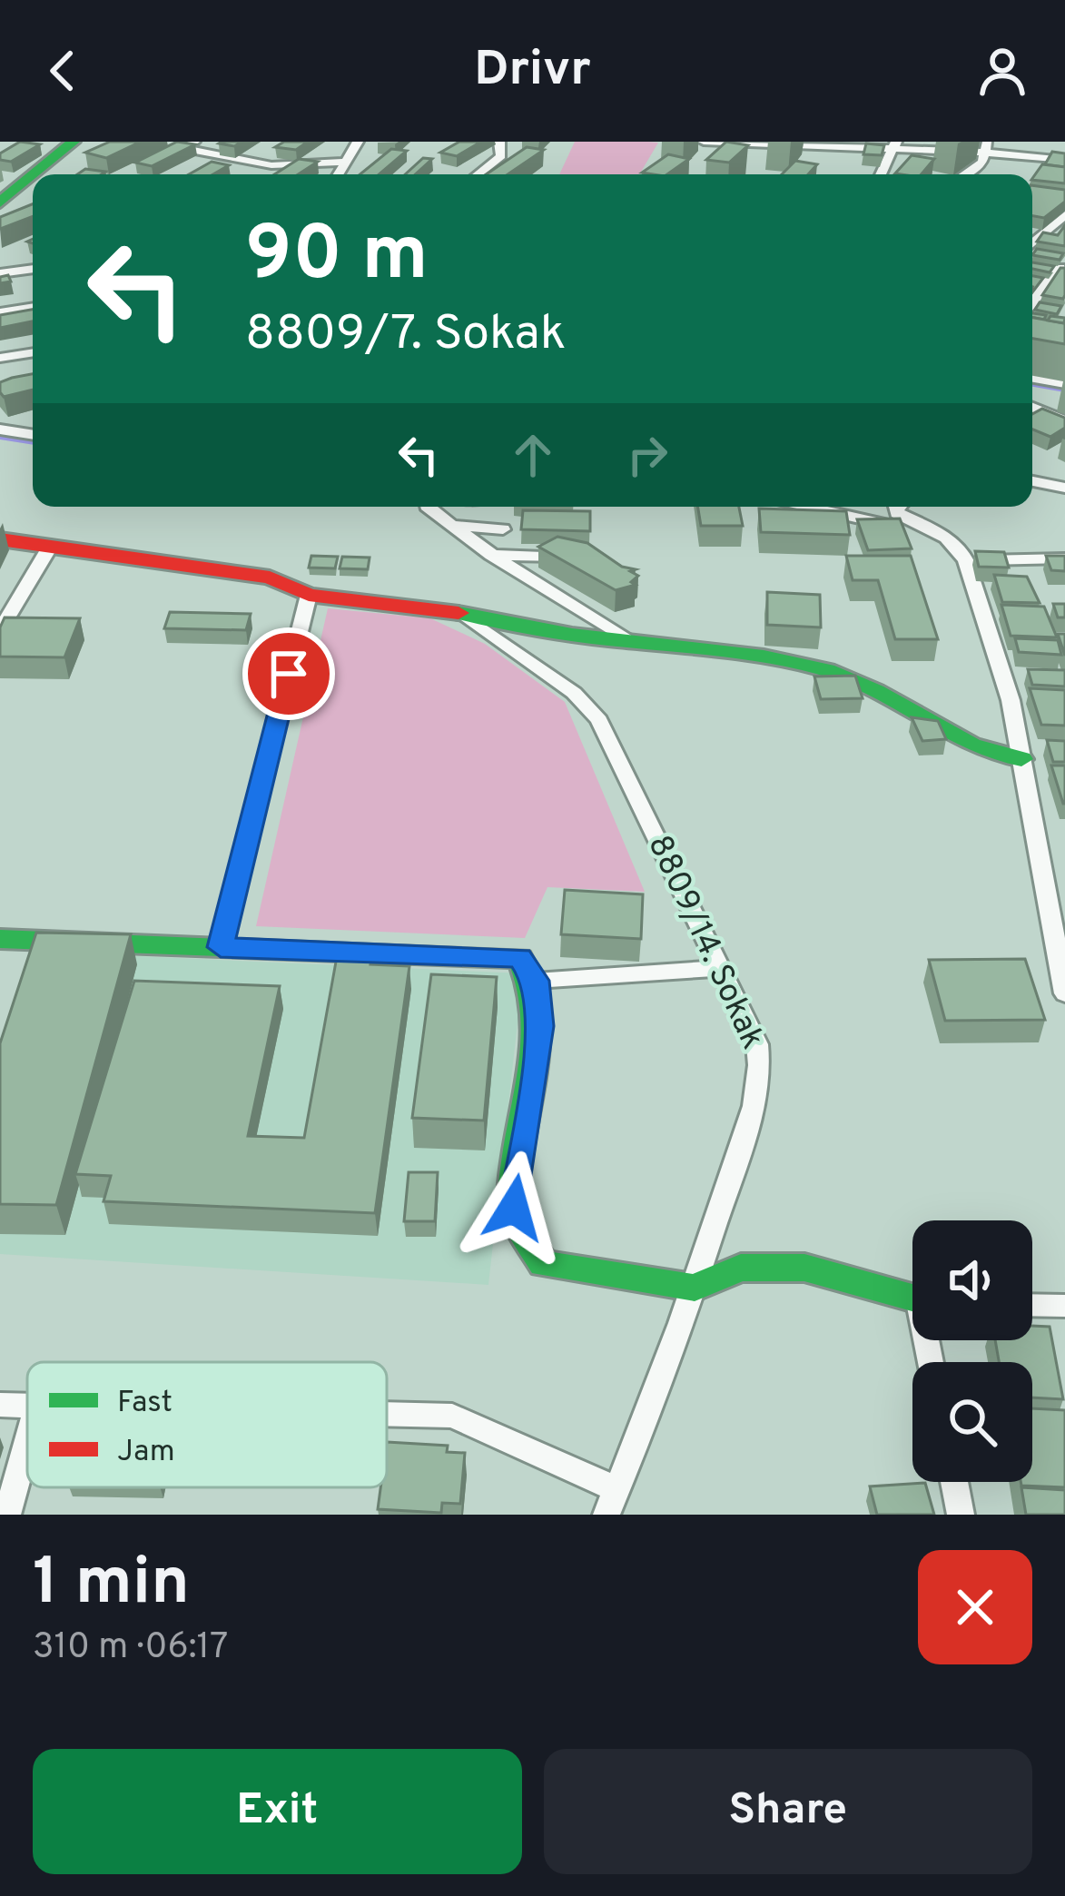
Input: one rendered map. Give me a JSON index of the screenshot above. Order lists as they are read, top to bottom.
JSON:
{
  "streets": {
    "street": ["8809/14. Sokak"]
  },
  "legend": ["Fast", "Jam"],
  "page": {
    "header": "Drivr",
    "turn": ["90 m", "8809/7. Sokak"],
    "heading": ["1 min", "310 m · 06:17"],
    "buttons": ["Exit", "Share"]
  }
}
